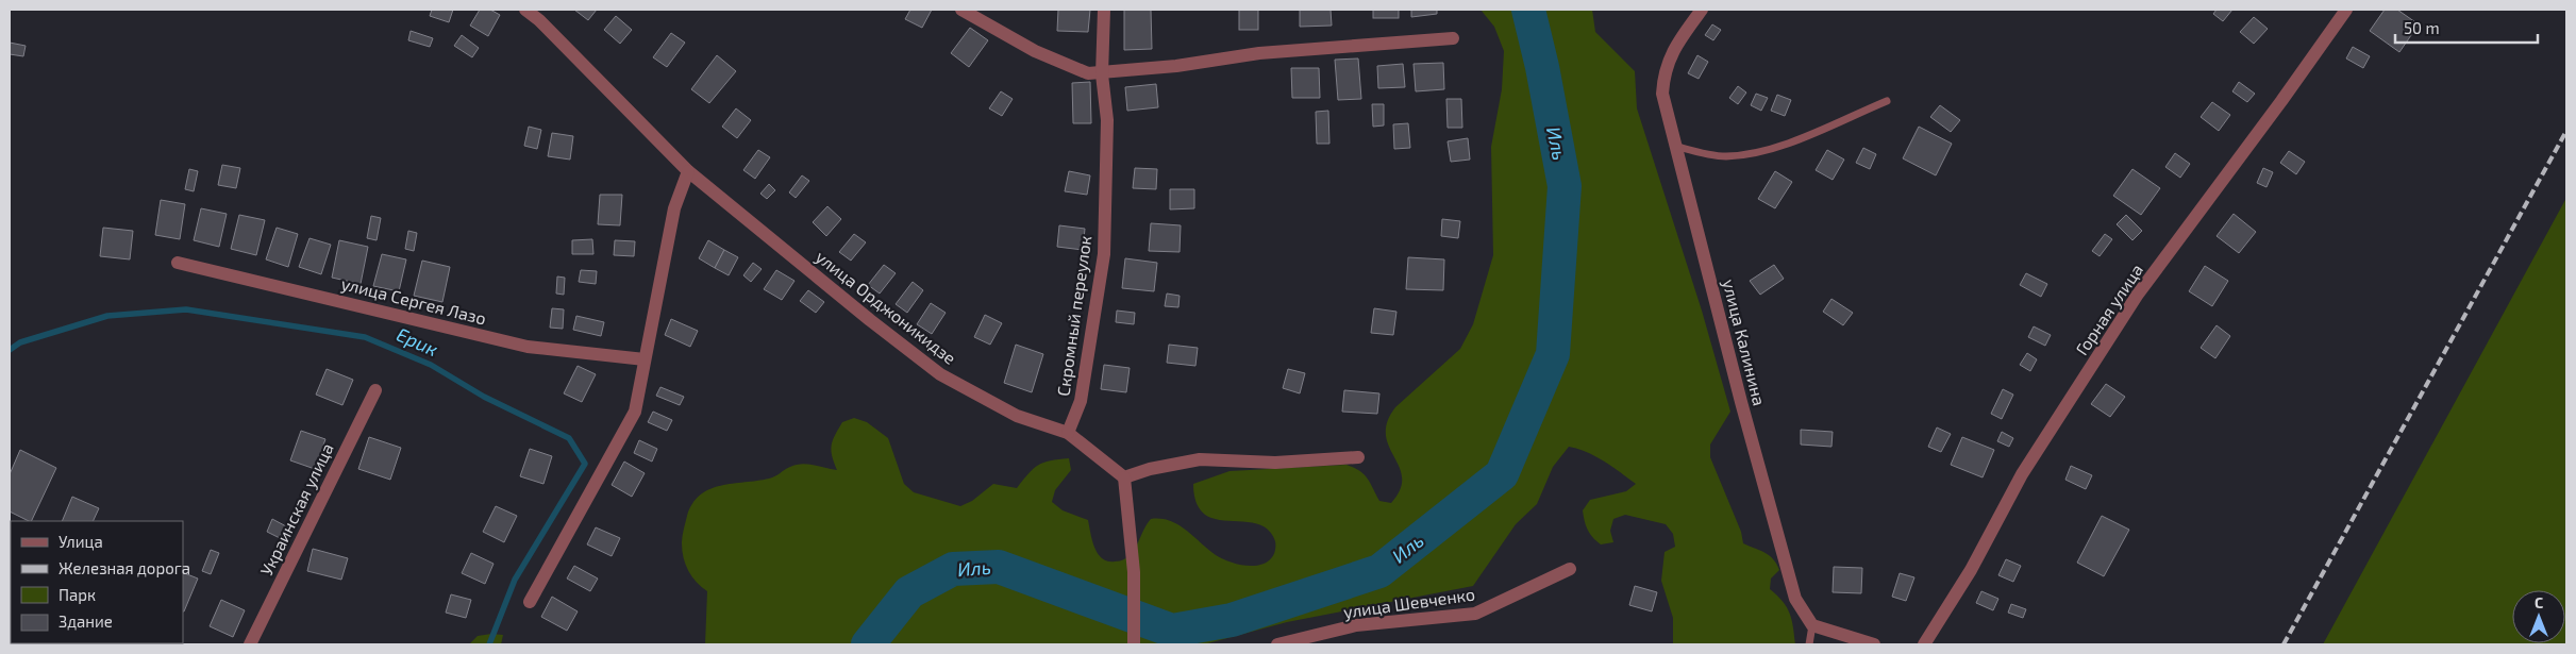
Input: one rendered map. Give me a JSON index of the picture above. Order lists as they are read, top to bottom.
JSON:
{
  "streets": {
    "street": [
      "улица Сергея Лазо",
      "улица Орджоникидзе",
      "Горная улица",
      "Скромный переулок",
      "улица Калинина",
      "Украинская улица",
      "улица Шевченко"
    ]
  },
  "crossings": [
    ["улица Орджоникидзе", "Скромный переулок"]
  ],
  "water": ["Иль", "Ерик"],
  "legend": [
    "Улица",
    "Железная дорога",
    "Парк",
    "Здание"
  ],
  "scale_bar": "50 m",
  "north": "top"
}
